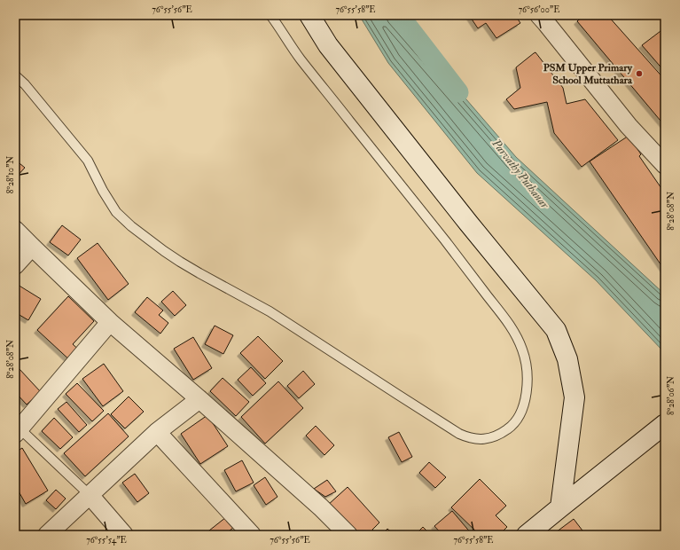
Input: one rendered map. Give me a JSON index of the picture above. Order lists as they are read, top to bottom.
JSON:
{
  "water": ["Parvathy Puthanar"],
  "places": ["PSM Upper Primary School Muttathara"],
  "coordinates": [
    "76°55'56\"E",
    "76°55'58\"E",
    "76°56'00\"E",
    "8°28'10\"N",
    "8°28'08\"N",
    "8°28'06\"N",
    "76°55'54\"E"
  ]
}
